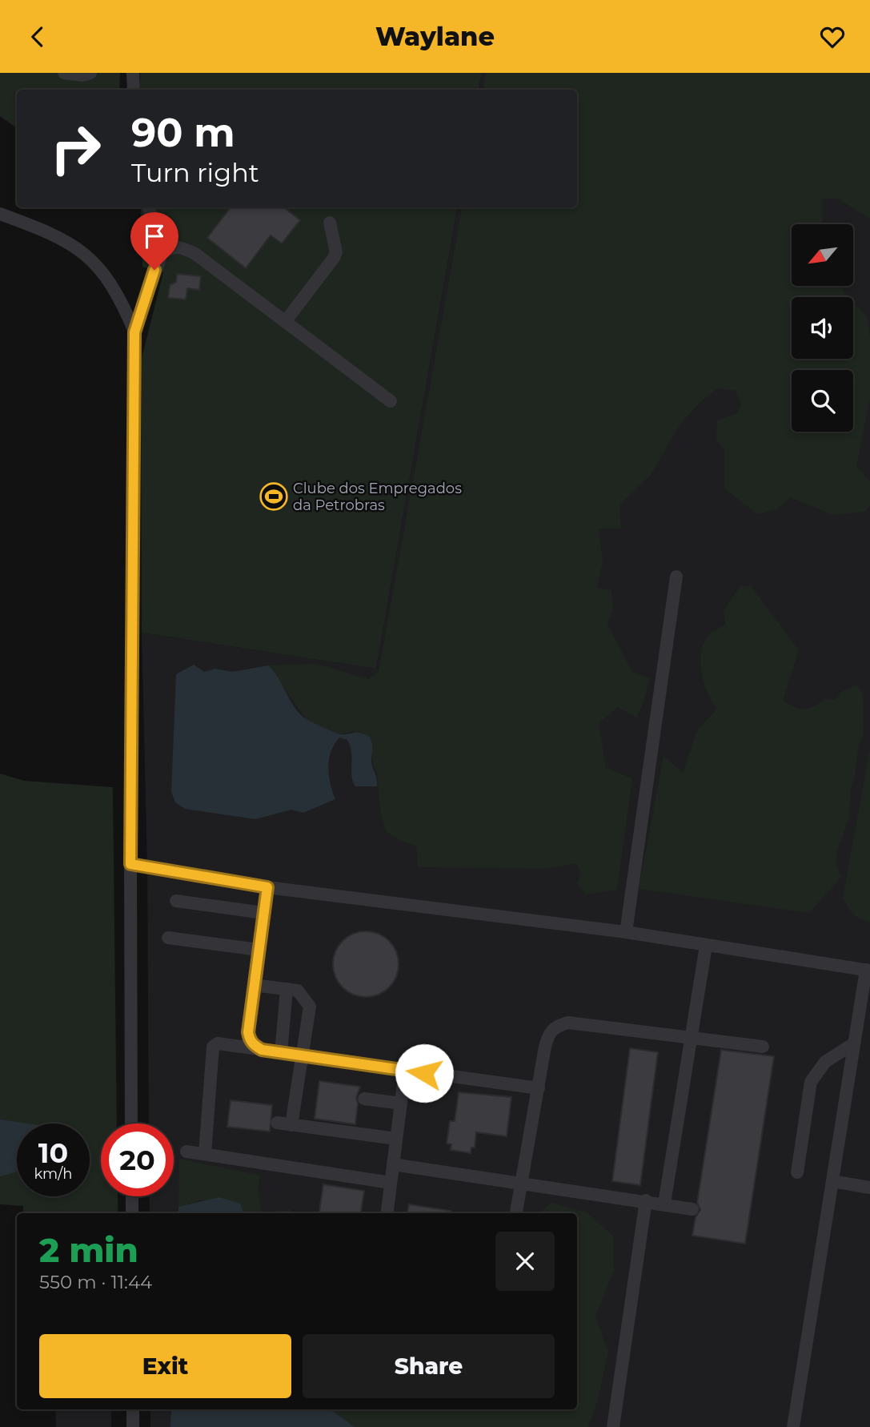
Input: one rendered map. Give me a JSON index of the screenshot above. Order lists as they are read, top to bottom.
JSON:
{
  "places": {
    "sports": ["Clube dos Empregados da Petrobras"]
  },
  "north": "bottom left",
  "page": {
    "header": "Waylane",
    "turn": ["90 m", "Turn right"],
    "speed": "10 km/h",
    "limit": "20",
    "heading": ["2 min", "550 m · 11:44"],
    "buttons": ["Exit", "Share"]
  }
}
